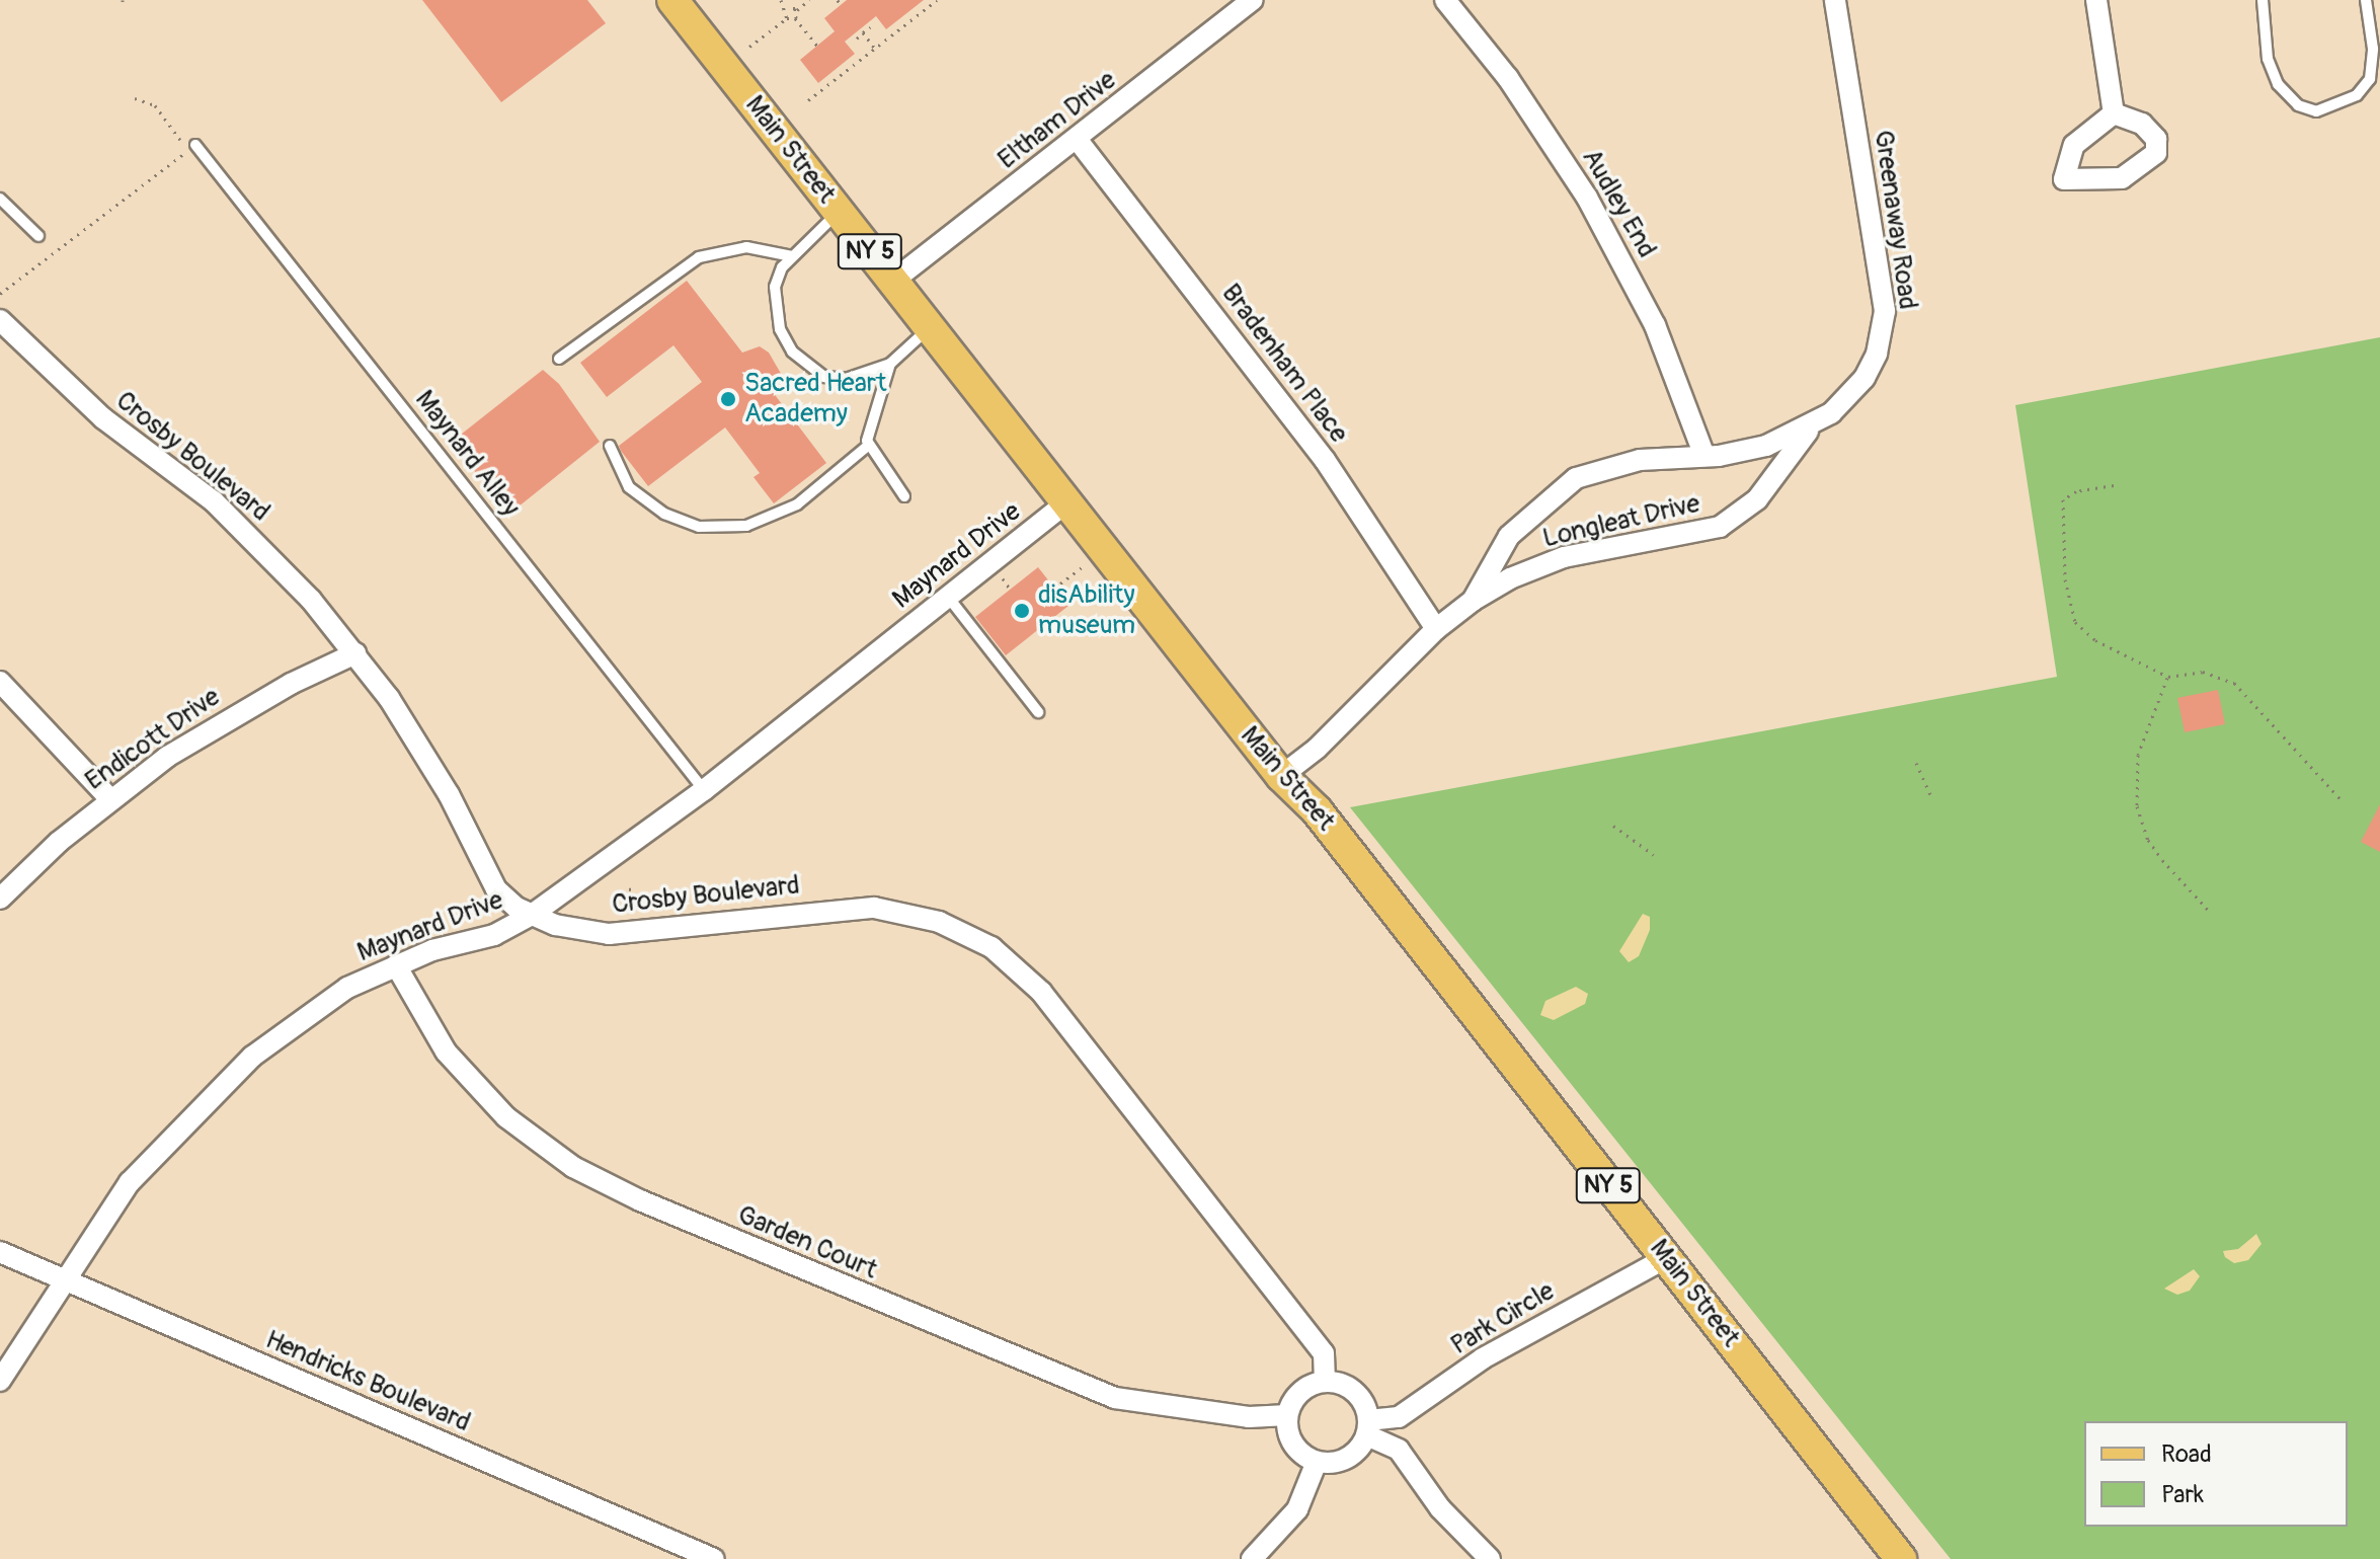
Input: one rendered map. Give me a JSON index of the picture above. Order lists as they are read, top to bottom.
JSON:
{
  "streets": {
    "main road": ["Main Street", "NY 5"],
    "street": [
      "Eltham Drive",
      "Audley End",
      "Greenaway Road",
      "Bradenham Place",
      "Crosby Boulevard",
      "Longleat Drive",
      "Maynard Drive",
      "Endicott Drive",
      "Garden Court",
      "Park Circle",
      "Hendricks Boulevard"
    ],
    "lane": ["Maynard Alley"]
  },
  "crossings": [
    ["Eltham Drive", "Main Street"],
    ["Eltham Drive", "Bradenham Place"],
    ["Main Street", "Longleat Drive"],
    ["Main Street", "Maynard Drive"],
    ["Main Street", "Park Circle"],
    ["Audley End", "Longleat Drive"],
    ["Greenaway Road", "Longleat Drive"],
    ["Bradenham Place", "Longleat Drive"],
    ["Maynard Alley", "Maynard Drive"],
    ["Crosby Boulevard", "Maynard Drive"],
    ["Crosby Boulevard", "Endicott Drive"],
    ["Crosby Boulevard", "Garden Court"],
    ["Crosby Boulevard", "Park Circle"],
    ["Maynard Drive", "Garden Court"],
    ["Maynard Drive", "Hendricks Boulevard"],
    ["Garden Court", "Park Circle"]
  ],
  "places": ["Sacred Heart Academy", "disAbility museum"],
  "legend": ["Road", "Park"]
}
